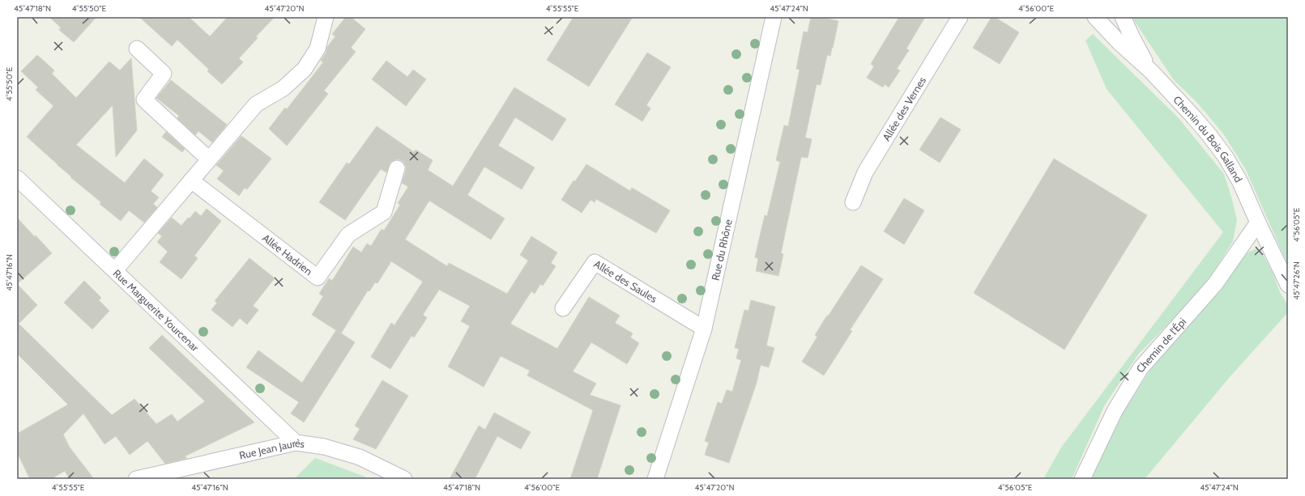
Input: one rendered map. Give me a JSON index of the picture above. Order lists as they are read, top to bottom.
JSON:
{
  "streets": {
    "street": [
      "Allée des Vernes",
      "Chemin du Bois Galland",
      "Rue du Rhône",
      "Allée Hadrien",
      "Allée des Saules",
      "Rue Marguerite Yourcenar",
      "Chemin de l'Épi",
      "Rue Jean Jaurès"
    ]
  },
  "crossings": [
    ["Chemin du Bois Galland", "Chemin de l'Épi"],
    ["Rue du Rhône", "Allée des Saules"],
    ["Rue Marguerite Yourcenar", "Rue Jean Jaurès"]
  ],
  "coordinates": [
    "45°47'18\"N",
    "4°55'50\"E",
    "45°47'20\"N",
    "4°55'55\"E",
    "45°47'24\"N",
    "4°56'00\"E",
    "4°56'05\"E",
    "45°47'16\"N",
    "45°47'26\"N"
  ]
}
